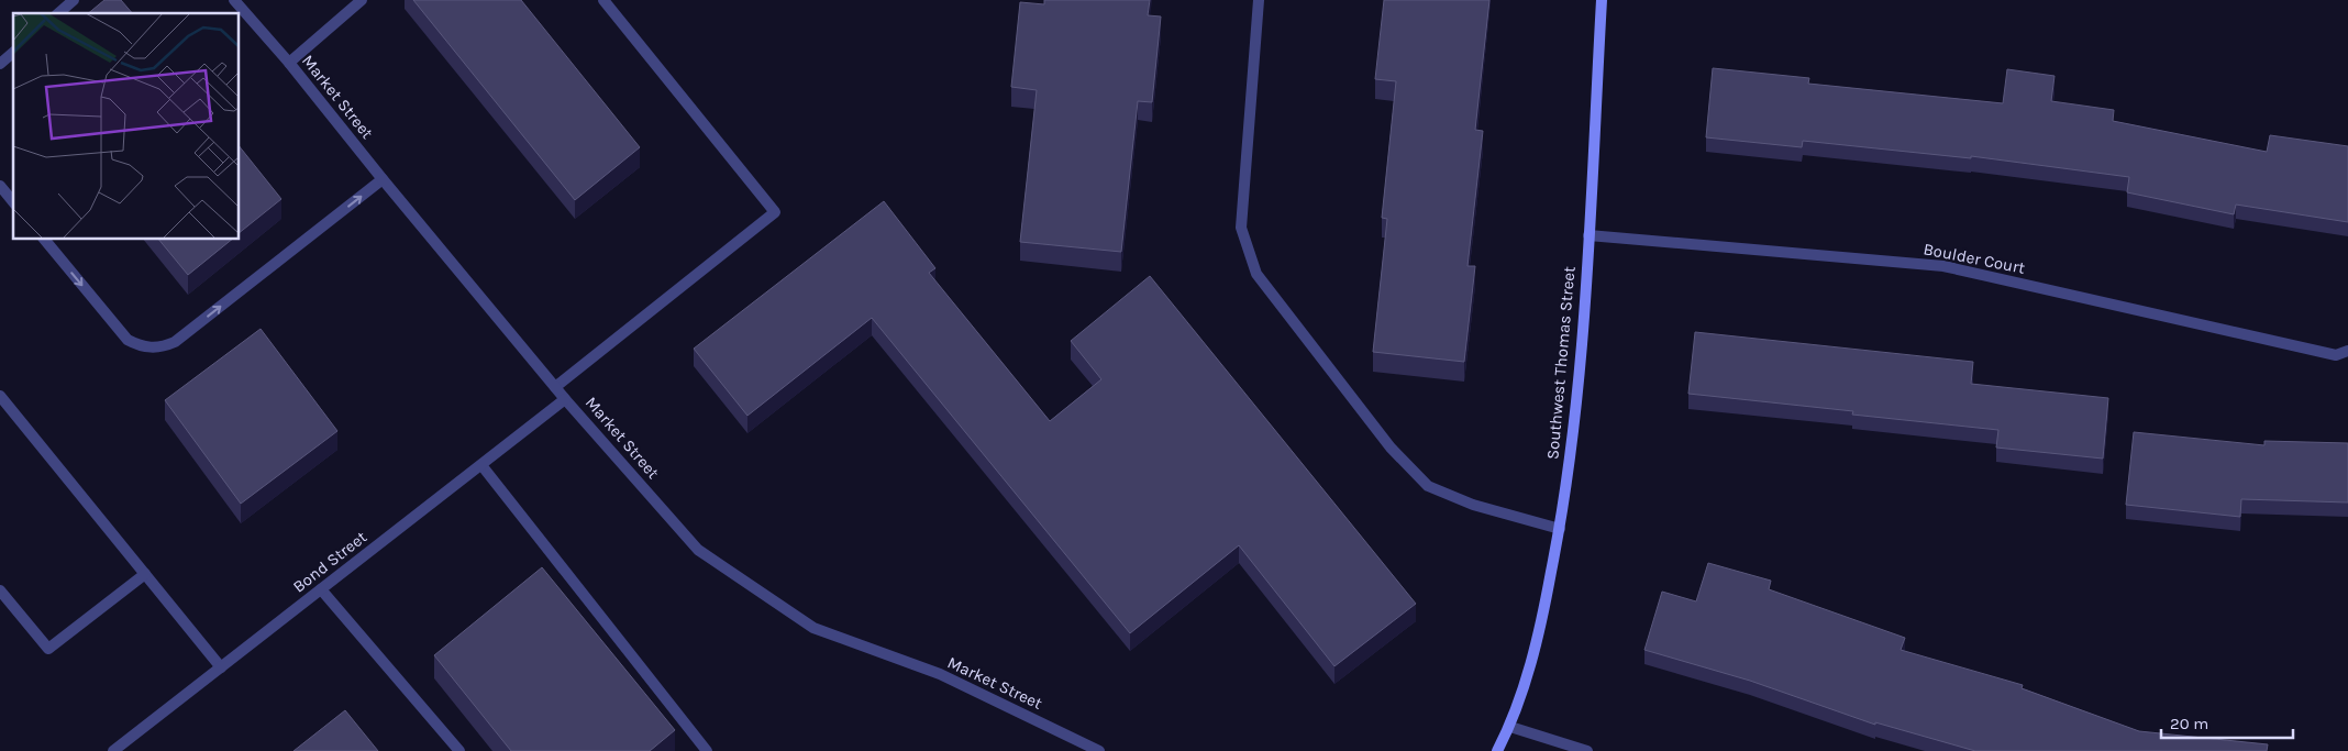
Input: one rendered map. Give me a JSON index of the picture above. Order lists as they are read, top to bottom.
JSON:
{
  "streets": {
    "street": [
      "Market Street",
      "Boulder Court",
      "Southwest Thomas Street",
      "Bond Street"
    ]
  },
  "crossings": [
    ["Market Street", "Bond Street"],
    ["Boulder Court", "Southwest Thomas Street"]
  ],
  "scale_bar": "20 m"
}
